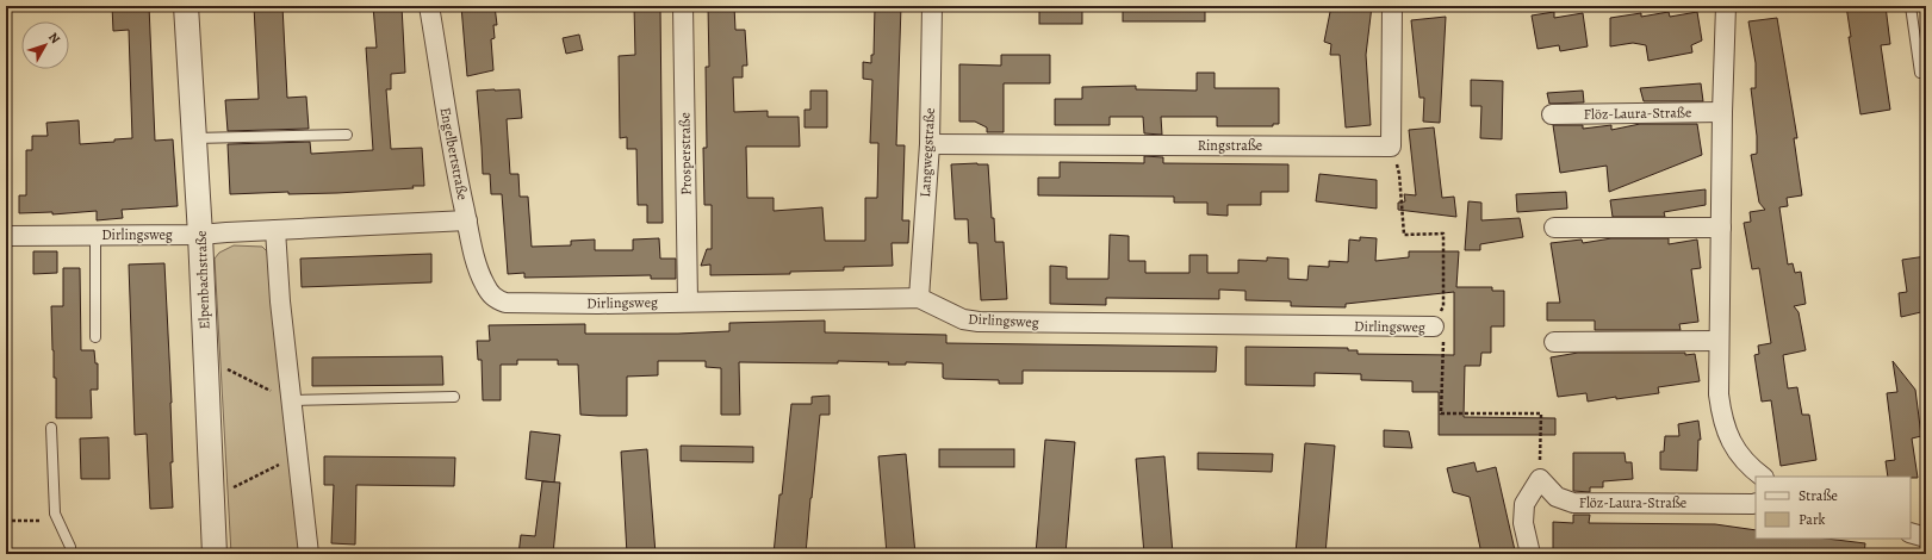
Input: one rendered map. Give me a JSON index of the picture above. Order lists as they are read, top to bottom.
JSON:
{
  "streets": {
    "street": [
      "Flöz-Laura-Straße",
      "Ringstraße",
      "Langwegstraße",
      "Engelbertstraße",
      "Prosperstraße",
      "Dirlingsweg",
      "Elpenbachstraße"
    ]
  },
  "crossings": [
    ["Ringstraße", "Langwegstraße"],
    ["Langwegstraße", "Dirlingsweg"],
    ["Engelbertstraße", "Dirlingsweg"],
    ["Prosperstraße", "Dirlingsweg"],
    ["Dirlingsweg", "Elpenbachstraße"]
  ],
  "legend": ["Straße", "Park"],
  "north": "top right"
}
